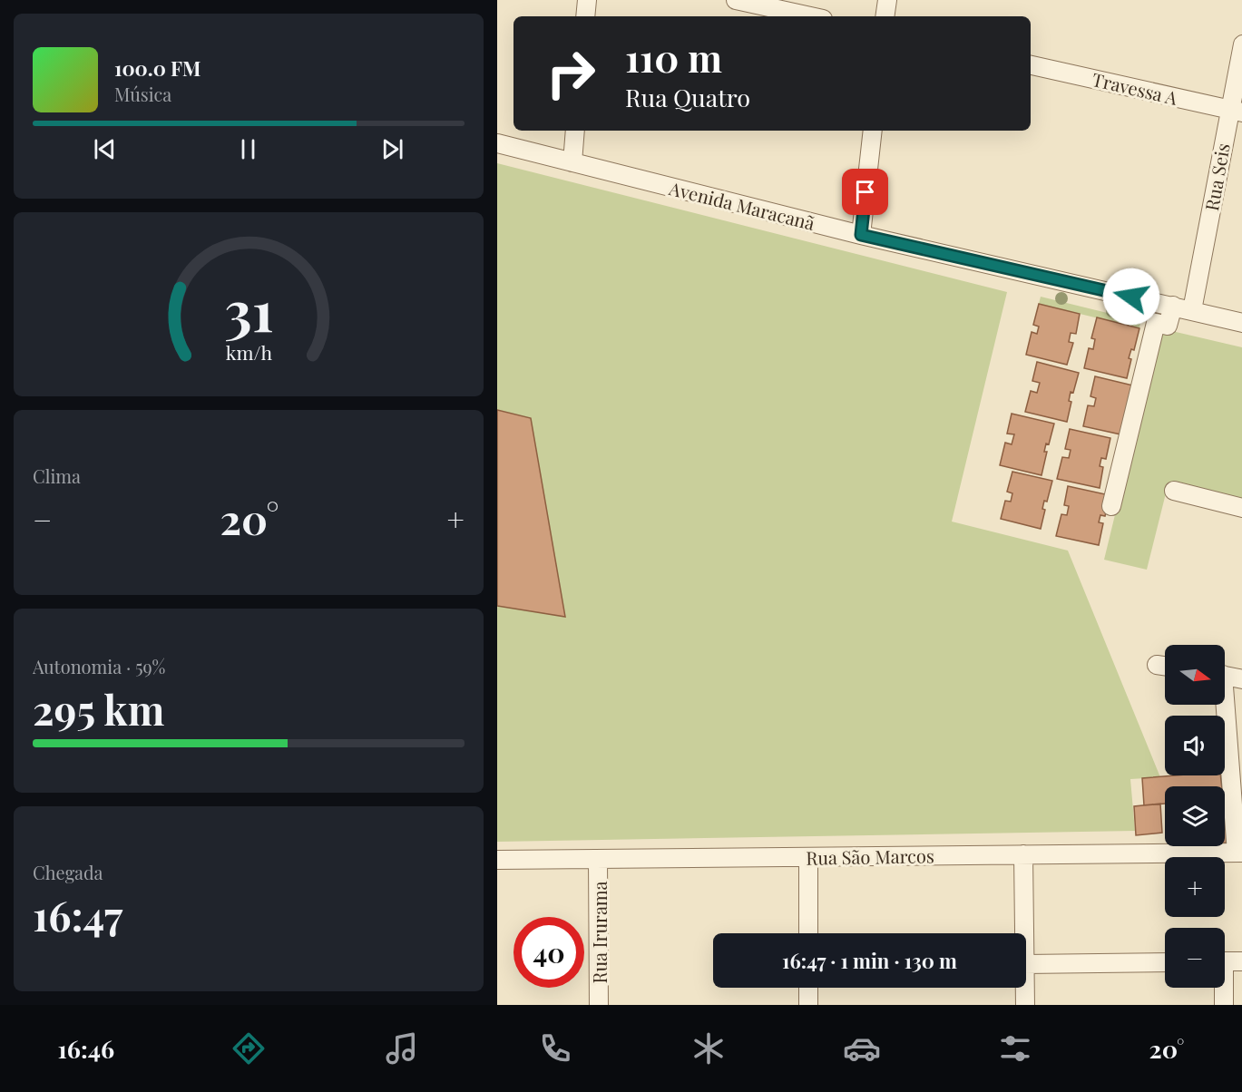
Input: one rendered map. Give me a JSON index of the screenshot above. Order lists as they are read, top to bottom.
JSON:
{
  "streets": {
    "street": [
      "Travessa A",
      "Rua Seis",
      "Avenida Maracanã",
      "Rua São Marcos",
      "Rua Irurama"
    ]
  },
  "crossings": [
    ["Travessa A", "Rua Seis"],
    ["Rua Seis", "Avenida Maracanã"],
    ["Rua São Marcos", "Rua Irurama"]
  ],
  "north": "right",
  "page": {
    "turn": ["110 m", "Rua Quatro"],
    "song": ["100.0 FM", "Música"],
    "tile": [
      "Clima",
      ["Autonomia · 59%", "295 km"],
      ["Chegada", "16:47"]
    ],
    "heat": ["−", "20°", "+"],
    "map_buttons": ["+", "−"],
    "limit": "40",
    "trip": "16:47 · 1 min · 130 m",
    "tabs": ["16:46", "20°"],
    "gauge": ["31", "km/h"]
  }
}
